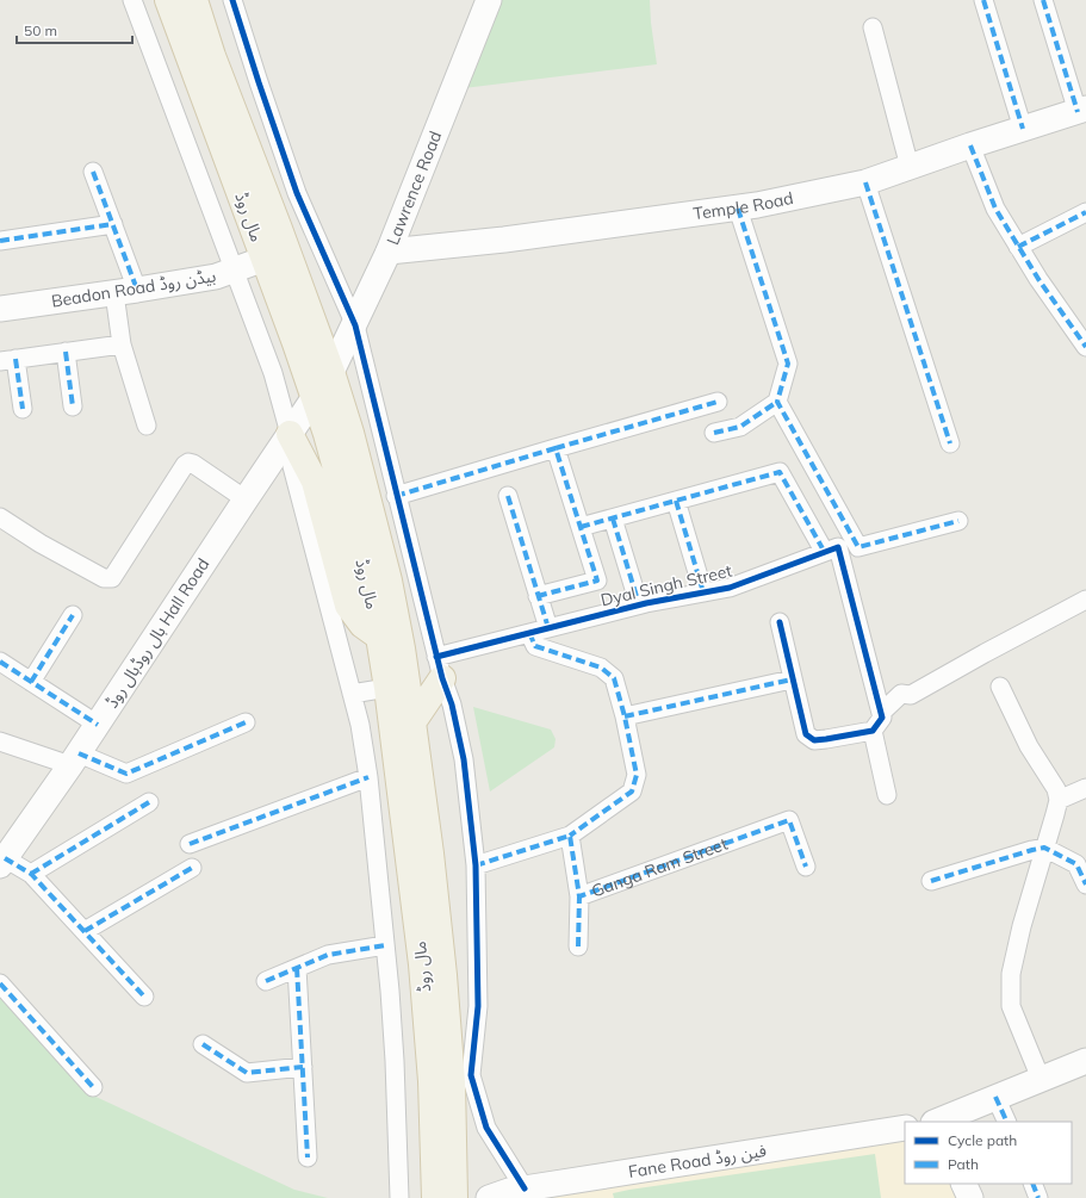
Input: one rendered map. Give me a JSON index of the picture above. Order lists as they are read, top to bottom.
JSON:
{
  "streets": {
    "main road": [
      "Lawrence Road",
      "Temple Road",
      "مال روڈ",
      "Beadon Road بیڈن روڈ",
      "ہال روڈہال روڈ Hall Road",
      "Fane Road فین روڈ"
    ],
    "street": ["Dyal Singh Street", "Ganga Ram Street"]
  },
  "crossings": [
    ["Lawrence Road", "Temple Road"],
    ["Lawrence Road", "مال روڈ"],
    ["Lawrence Road", "ہال روڈہال روڈ Hall Road"],
    ["مال روڈ", "Beadon Road بیڈن روڈ"],
    ["مال روڈ", "ہال روڈہال روڈ Hall Road"]
  ],
  "legend": ["Cycle path", "Path"],
  "scale_bar": "50 m"
}
